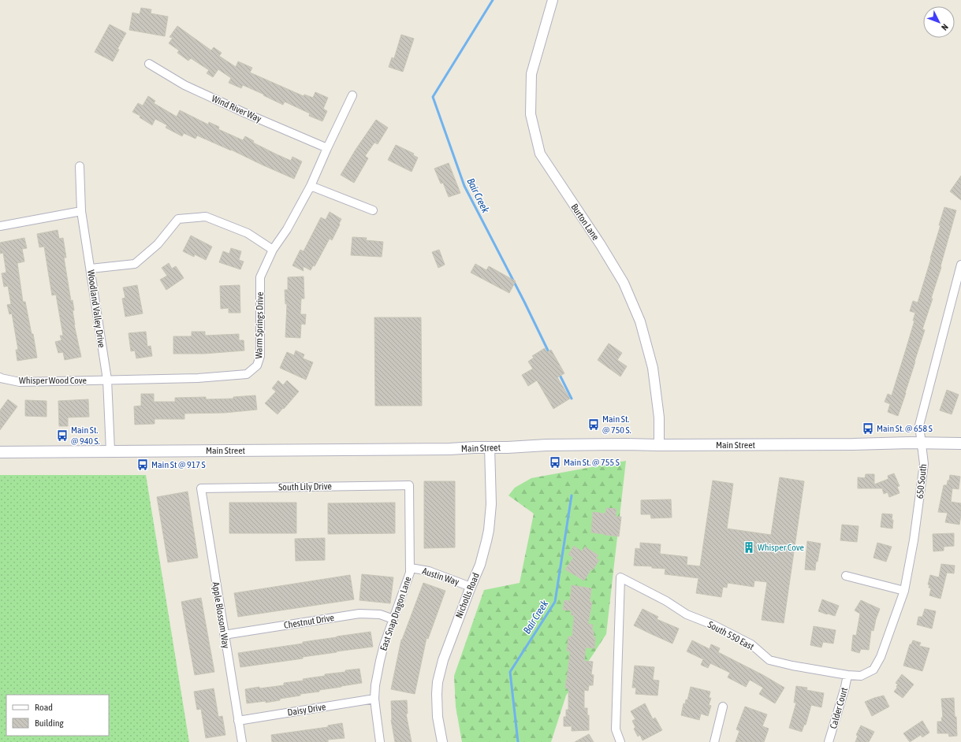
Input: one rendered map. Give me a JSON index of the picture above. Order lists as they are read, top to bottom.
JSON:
{
  "streets": {
    "main road": ["Main Street"],
    "street": [
      "Wind River Way",
      "Burton Lane",
      "Woodland Valley Drive",
      "Warm Springs Drive",
      "Whisper Wood Cove",
      "650 South",
      "South Lily Drive",
      "Austin Way",
      "Nicholls Road",
      "East Snap Dragon Lane",
      "Apple Blossom Way",
      "Chestnut Drive",
      "South 550 East",
      "Calder Court",
      "Daisy Drive"
    ]
  },
  "crossings": [
    ["Wind River Way", "Warm Springs Drive"],
    ["Burton Lane", "Main Street"],
    ["Woodland Valley Drive", "Warm Springs Drive"],
    ["Woodland Valley Drive", "Whisper Wood Cove"],
    ["Woodland Valley Drive", "Main Street"],
    ["Warm Springs Drive", "Whisper Wood Cove"],
    ["Main Street", "650 South"],
    ["Main Street", "Nicholls Road"],
    ["650 South", "South 550 East"],
    ["650 South", "Calder Court"],
    ["South Lily Drive", "East Snap Dragon Lane"],
    ["South Lily Drive", "Apple Blossom Way"],
    ["Austin Way", "Nicholls Road"],
    ["Austin Way", "East Snap Dragon Lane"],
    ["East Snap Dragon Lane", "Chestnut Drive"],
    ["East Snap Dragon Lane", "Daisy Drive"],
    ["Apple Blossom Way", "Chestnut Drive"],
    ["Apple Blossom Way", "Daisy Drive"],
    ["South 550 East", "Calder Court"]
  ],
  "water": ["Bair Creek"],
  "places": {
    "bus stop": [
      "Main St. @ 750 S.",
      "Main St. @ 658 S",
      "Main St. @ 940 S.",
      "Main St. @ 755 S",
      "Main St @ 917 S"
    ],
    "building": ["Whisper Cove"]
  },
  "legend": ["Road", "Building"],
  "north": "bottom right"
}
